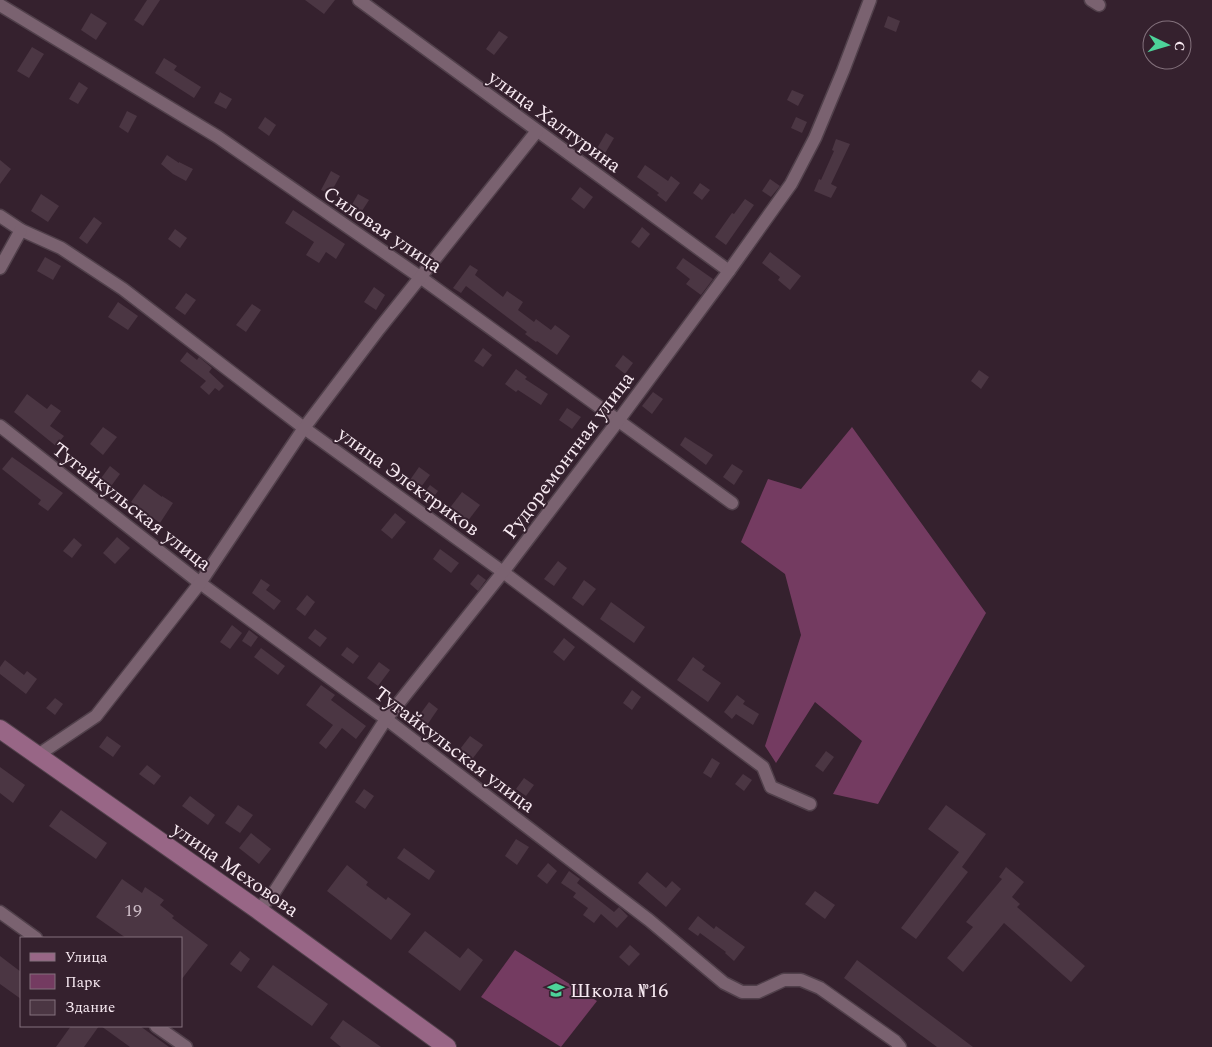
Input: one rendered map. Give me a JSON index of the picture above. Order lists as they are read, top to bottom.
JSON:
{
  "streets": {
    "street": [
      "улица Халтурина",
      "Силовая улица",
      "Рудоремонтная улица",
      "улица Электриков",
      "Тугайкульская улица",
      "улица Меховова"
    ]
  },
  "crossings": [
    ["улица Халтурина", "Рудоремонтная улица"],
    ["Силовая улица", "Рудоремонтная улица"],
    ["Рудоремонтная улица", "улица Электриков"],
    ["Рудоремонтная улица", "Тугайкульская улица"],
    ["Рудоремонтная улица", "улица Меховова"]
  ],
  "places": {
    "school or university": ["Школа №16"]
  },
  "house_numbers": ["19"],
  "legend": ["Улица", "Парк", "Здание"],
  "north": "right"
}
